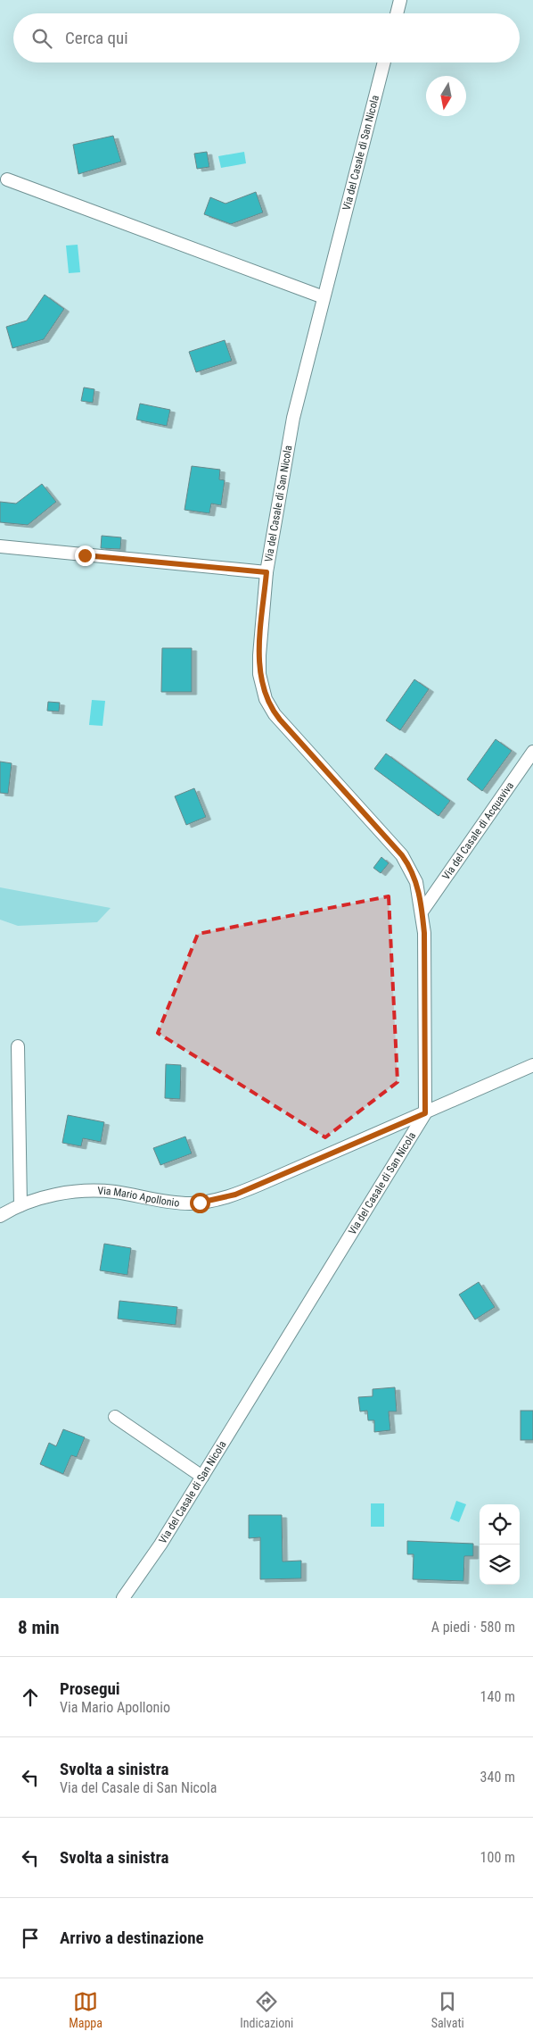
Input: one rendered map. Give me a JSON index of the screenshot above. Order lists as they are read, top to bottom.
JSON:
{
  "streets": {
    "street": ["Via del Casale di San Nicola", "Via del Casale di Acquaviva", "Via Mario Apollonio"]
  },
  "crossings": [
    ["Via del Casale di San Nicola", "Via del Casale di Acquaviva"],
    ["Via del Casale di San Nicola", "Via Mario Apollonio"]
  ],
  "north": "bottom",
  "page": {
    "search": "Cerca qui",
    "heading": ["8 min", "A piedi · 580 m"],
    "list": [
      ["Prosegui", "Via Mario Apollonio", "140 m"],
      ["Svolta a sinistra", "Via del Casale di San Nicola", "340 m"],
      ["Svolta a sinistra", "100 m"],
      "Arrivo a destinazione"
    ],
    "nav": ["Mappa", "Indicazioni", "Salvati"]
  }
}
